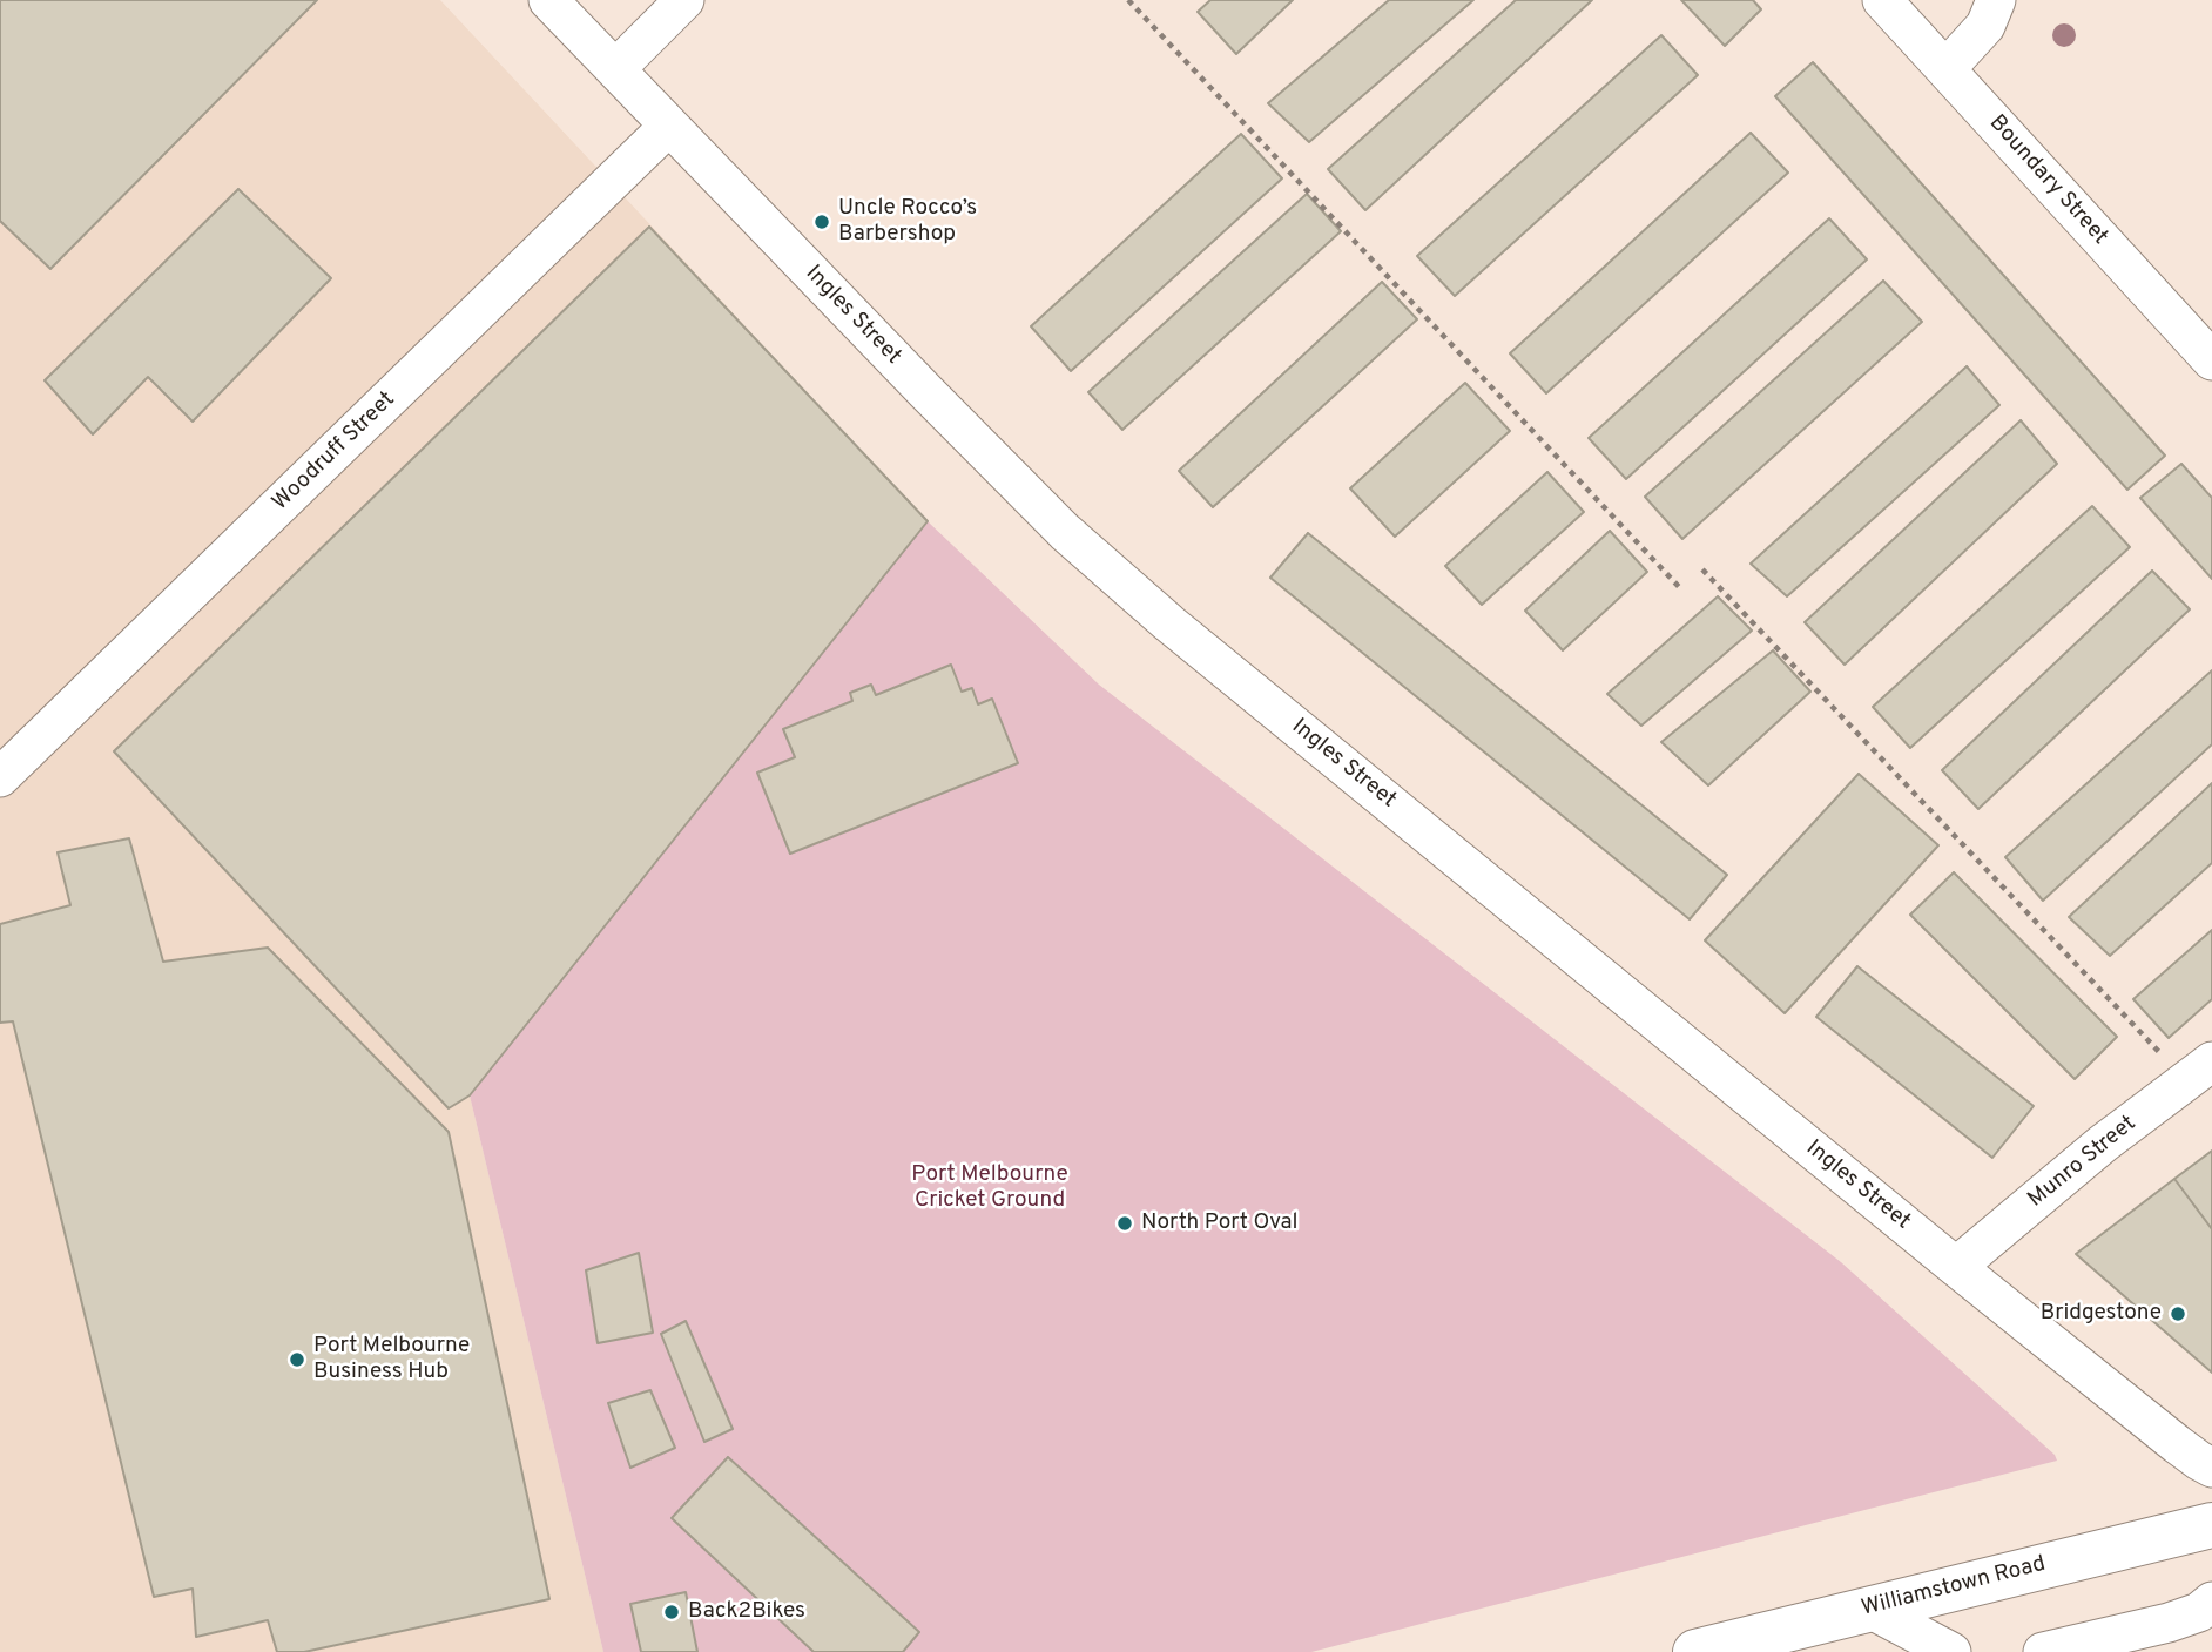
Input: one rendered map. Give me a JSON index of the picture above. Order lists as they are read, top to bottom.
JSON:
{
  "streets": {
    "main road": ["Williamstown Road"],
    "street": [
      "Boundary Street",
      "Ingles Street",
      "Woodruff Street",
      "Munro Street"
    ]
  },
  "crossings": [
    ["Ingles Street", "Woodruff Street"],
    ["Ingles Street", "Munro Street"]
  ],
  "parks": ["Port Melbourne Cricket Ground"],
  "places": [
    "Uncle Rocco’s Barbershop",
    "North Port Oval",
    "Bridgestone",
    "Port Melbourne Business Hub",
    "Back2Bikes"
  ]
}
